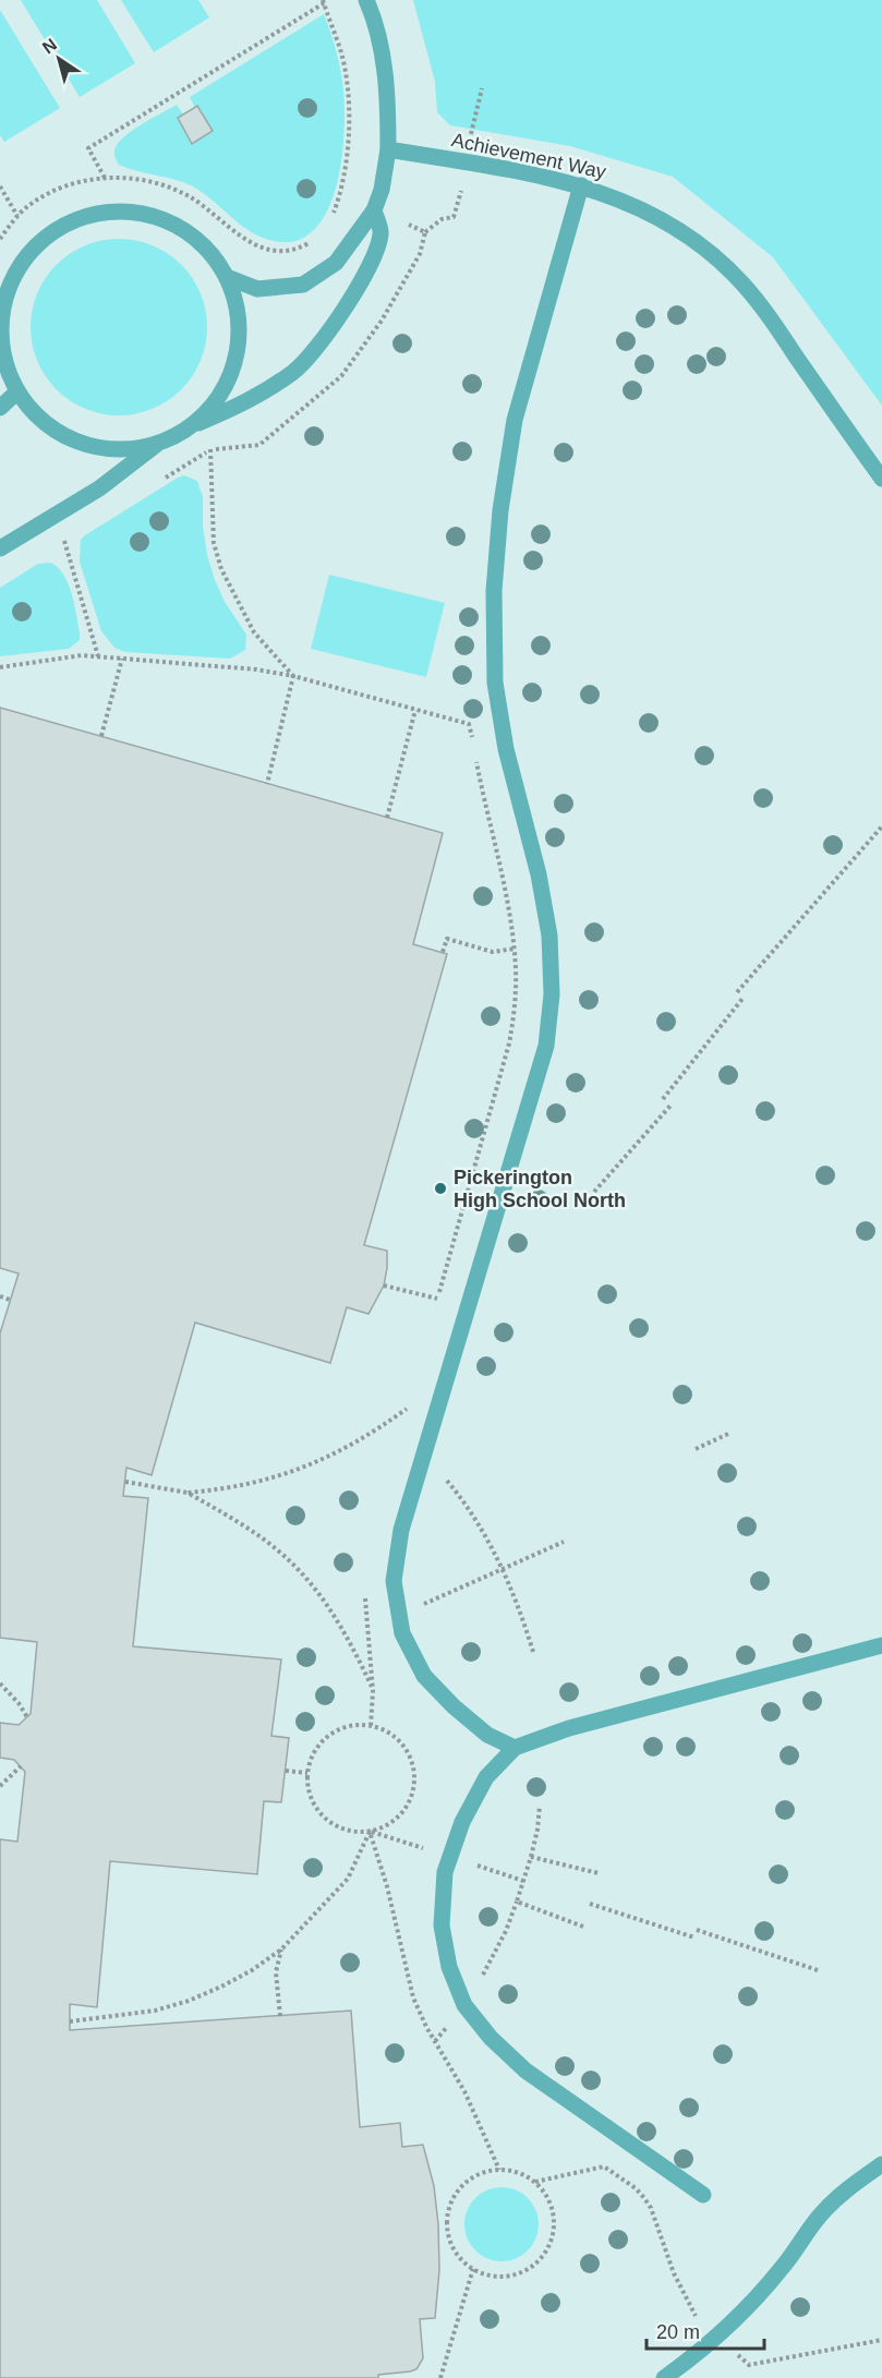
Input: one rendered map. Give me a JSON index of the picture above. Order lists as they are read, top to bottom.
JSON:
{
  "streets": {
    "street": ["Achievement Way"]
  },
  "places": ["Pickerington High School North"],
  "scale_bar": "20 m",
  "north": "top left"
}
